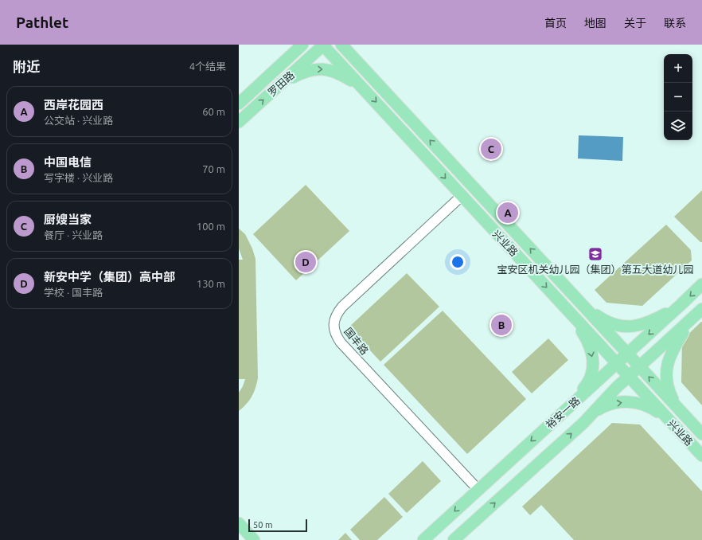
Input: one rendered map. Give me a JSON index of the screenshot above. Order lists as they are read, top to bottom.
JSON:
{
  "streets": {
    "main road": ["罗田路", "兴业路", "裕安一路"],
    "street": ["国丰路"]
  },
  "crossings": [
    ["罗田路", "兴业路"],
    ["兴业路", "国丰路"],
    ["兴业路", "裕安一路"],
    ["国丰路", "裕安一路"]
  ],
  "places": {
    "school or university": ["宝安区机关幼儿园（集团）第五大道幼儿园"]
  },
  "scale_bar": "50 m",
  "page": {
    "header": "Pathlet",
    "nav": [
      "首页",
      "地图",
      "关于",
      "联系"
    ],
    "heading": ["附近", "4个结果"],
    "map_buttons": ["+", "−"],
    "list": [
      {
        "mark": "A",
        "name": "西岸花园西",
        "note": "公交站 · 兴业路",
        "value": "60 m"
      },
      {
        "mark": "B",
        "name": "中国电信",
        "note": "写字楼 · 兴业路",
        "value": "70 m"
      },
      {
        "mark": "C",
        "name": "厨嫂当家",
        "note": "餐厅 · 兴业路",
        "value": "100 m"
      },
      {
        "mark": "D",
        "name": "新安中学（集团）高中部",
        "note": "学校 · 国丰路",
        "value": "130 m"
      }
    ],
    "pins": [
      "C",
      "A",
      "D",
      "B"
    ],
    "scale": "50 m"
  }
}
